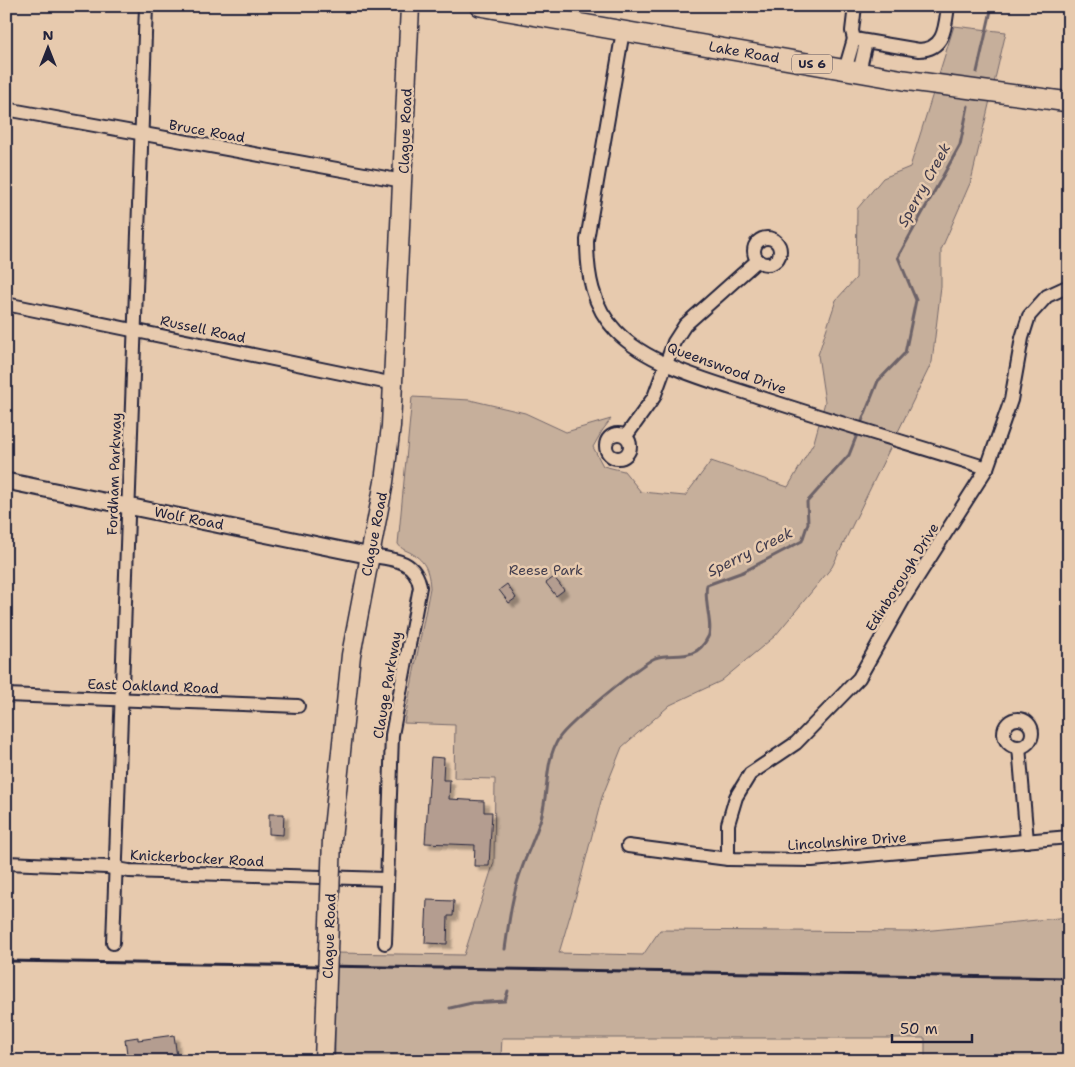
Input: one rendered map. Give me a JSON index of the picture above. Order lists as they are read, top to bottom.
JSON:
{
  "streets": {
    "main road": ["Lake Road", "US 6", "Clague Road"],
    "street": [
      "Bruce Road",
      "Russell Road",
      "Queenswood Drive",
      "Fordham Parkway",
      "Wolf Road",
      "Edinborough Drive",
      "Clauge Parkway",
      "East Oakland Road",
      "Lincolnshire Drive",
      "Knickerbocker Road"
    ]
  },
  "crossings": [
    ["Lake Road", "Queenswood Drive"],
    ["Bruce Road", "Clague Road"],
    ["Bruce Road", "Fordham Parkway"],
    ["Clague Road", "Russell Road"],
    ["Clague Road", "Wolf Road"],
    ["Clague Road", "Clauge Parkway"],
    ["Russell Road", "Fordham Parkway"],
    ["Queenswood Drive", "Edinborough Drive"],
    ["Fordham Parkway", "Wolf Road"],
    ["Fordham Parkway", "East Oakland Road"],
    ["Fordham Parkway", "Knickerbocker Road"],
    ["Wolf Road", "Clauge Parkway"],
    ["Edinborough Drive", "Lincolnshire Drive"],
    ["Clauge Parkway", "Knickerbocker Road"]
  ],
  "water": ["Sperry Creek"],
  "parks": ["Reese Park"],
  "scale_bar": "50 m",
  "north": "top"
}
